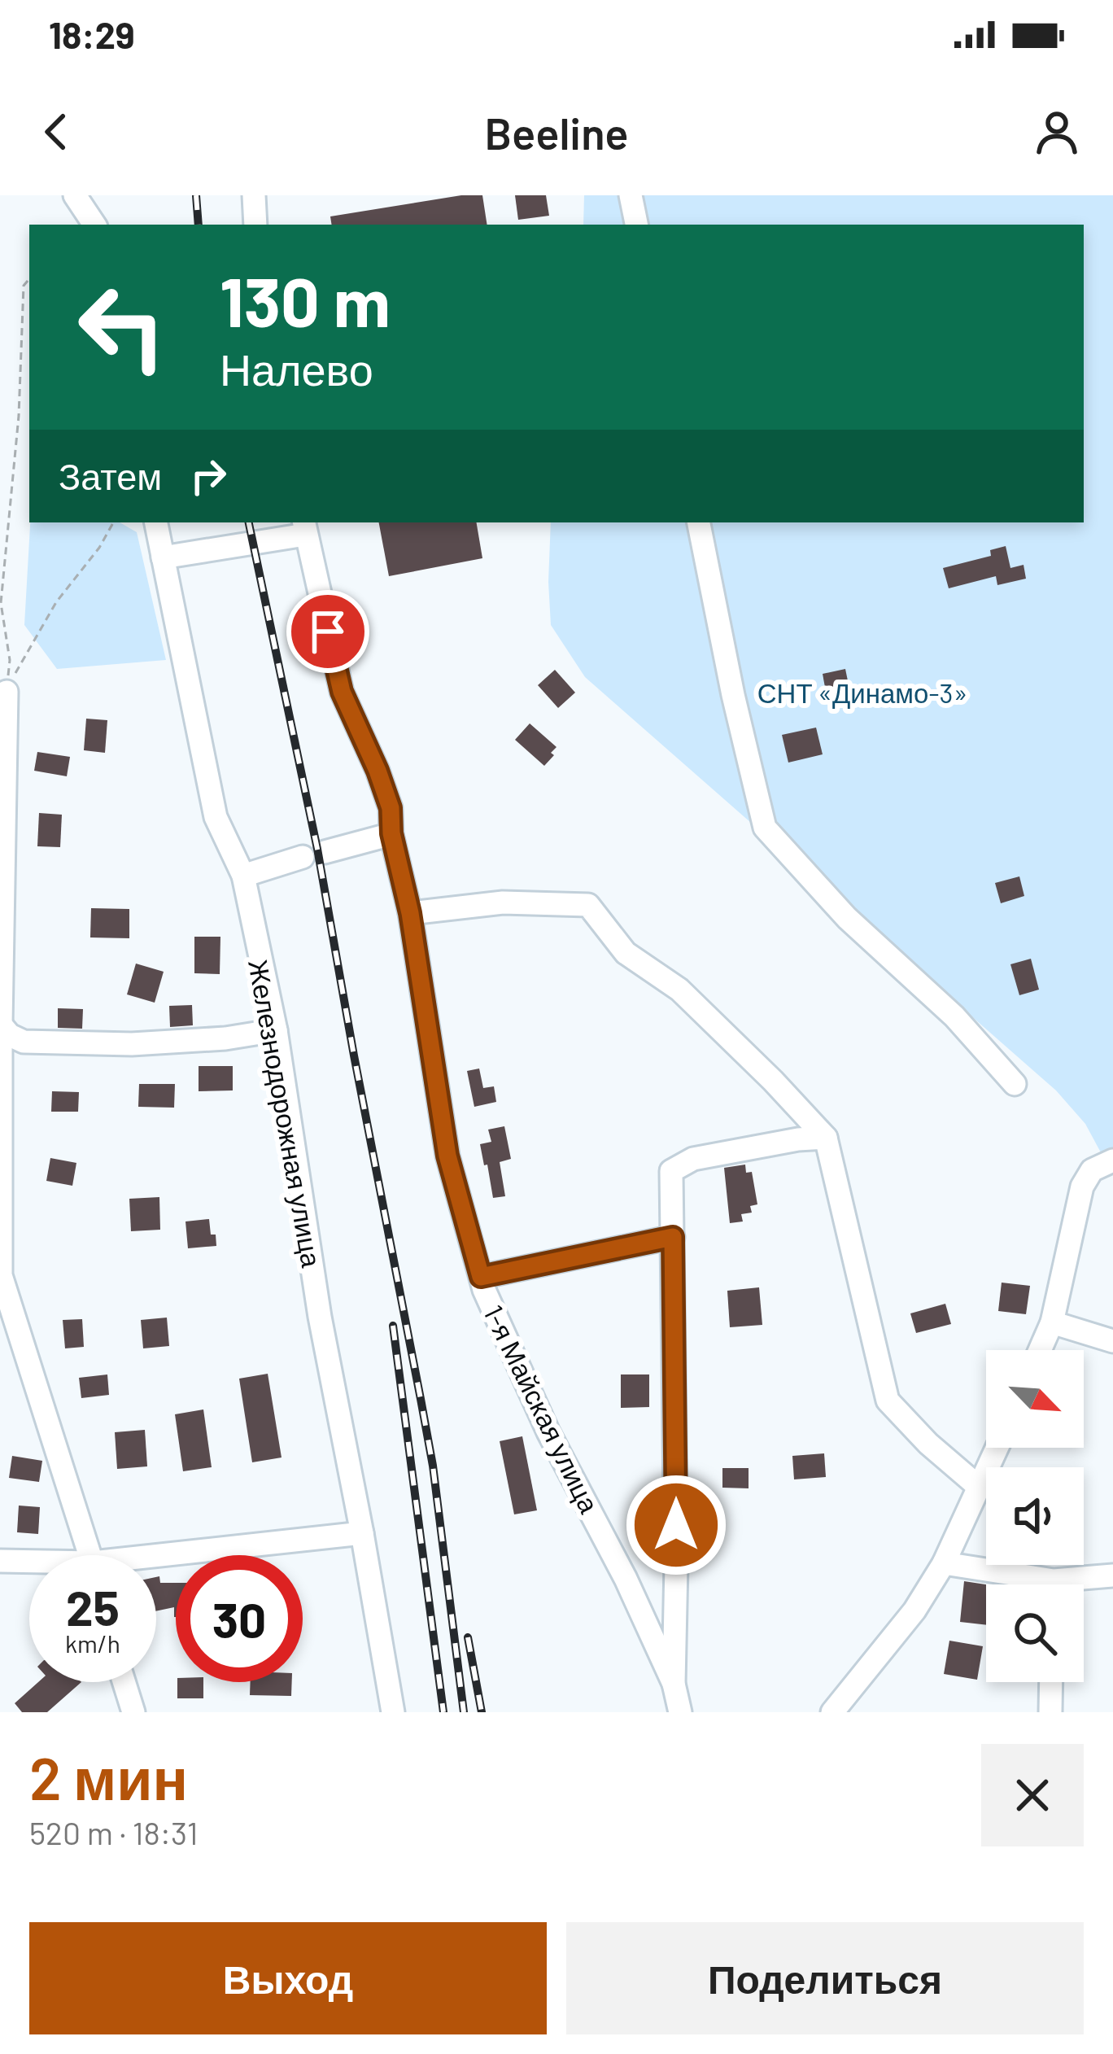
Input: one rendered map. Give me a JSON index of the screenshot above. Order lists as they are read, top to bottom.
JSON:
{
  "streets": {
    "street": ["Железнодорожная улица", "1-я Майская улица"]
  },
  "parks": ["СНТ «Динамо-3»"],
  "north": "bottom right",
  "page": {
    "status": "18:29",
    "header": "Beeline",
    "turn": ["130 m", "Налево"],
    "then": "Затем",
    "speed": "25 km/h",
    "limit": "30",
    "heading": ["2 мин", "520 m · 18:31"],
    "buttons": ["Выход", "Поделиться"]
  }
}
